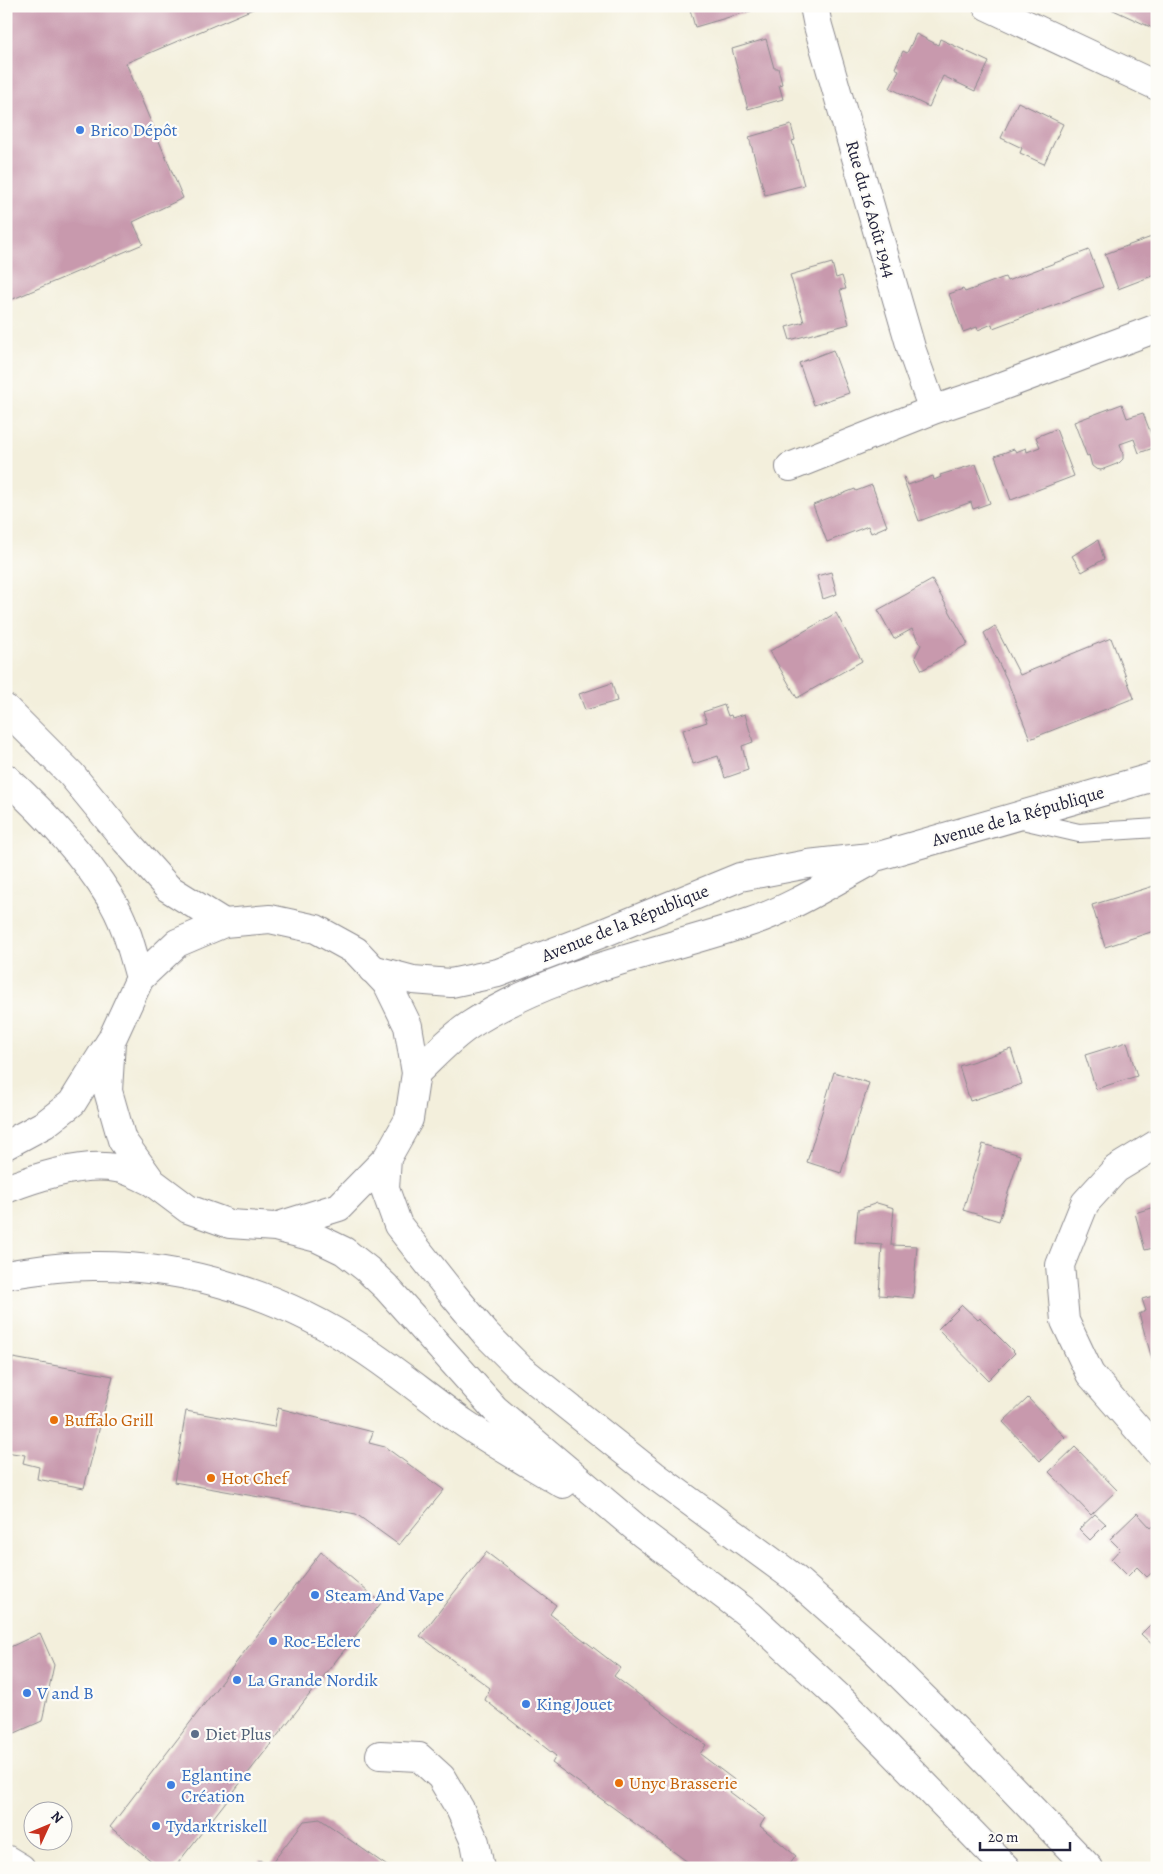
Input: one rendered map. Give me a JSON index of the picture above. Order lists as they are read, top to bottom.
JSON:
{
  "streets": {
    "main road": ["Rue du 16 Août 1944", "Avenue de la République"]
  },
  "places": [
    "Brico Dépôt",
    "Buffalo Grill",
    "Hot Chef",
    "Steam And Vape",
    "Roc-Eclerc",
    "La Grande Nordik",
    "V and B",
    "King Jouet",
    "Diet Plus",
    "Unyc Brasserie",
    "Eglantine Création",
    "Tydarktriskell"
  ],
  "scale_bar": "20 m",
  "north": "top right"
}
